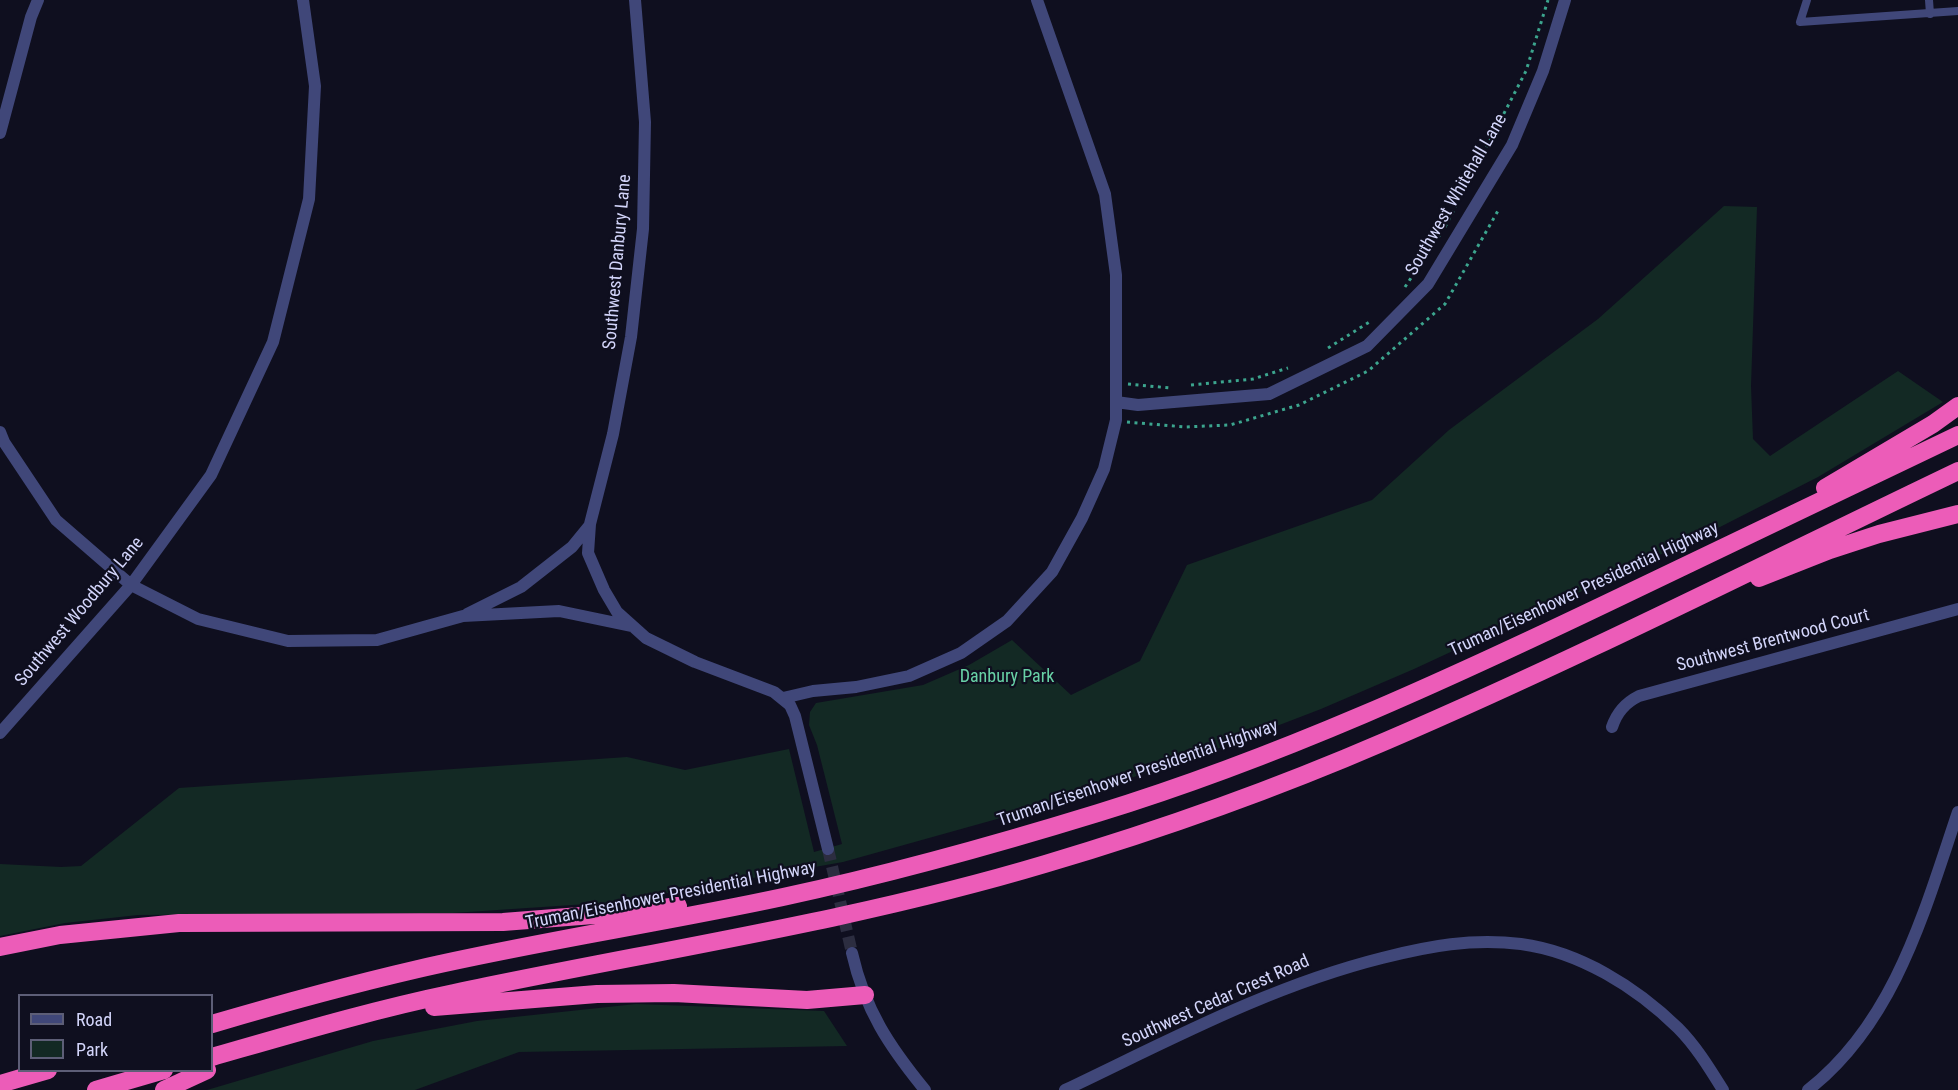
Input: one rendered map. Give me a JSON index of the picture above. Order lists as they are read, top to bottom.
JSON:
{
  "streets": {
    "highway": ["Truman/Eisenhower Presidential Highway"],
    "street": [
      "Southwest Whitehall Lane",
      "Southwest Danbury Lane",
      "Southwest Woodbury Lane",
      "Southwest Brentwood Court",
      "Southwest Cedar Crest Road"
    ]
  },
  "parks": ["Danbury Park"],
  "legend": ["Road", "Park"]
}
